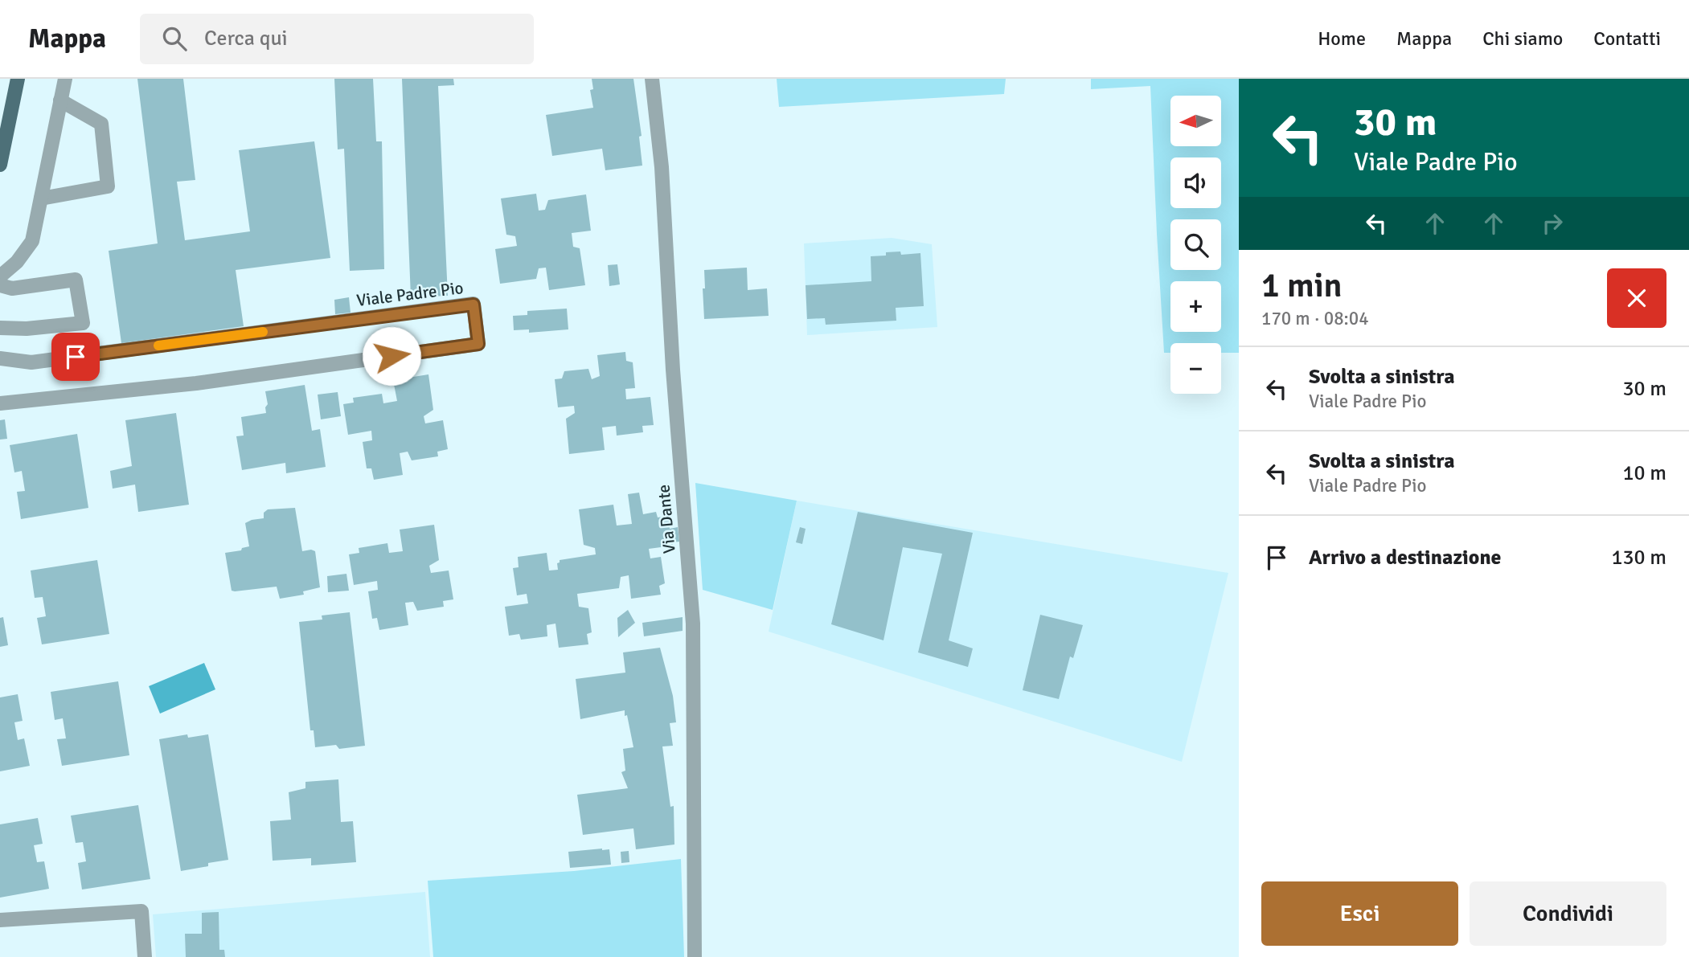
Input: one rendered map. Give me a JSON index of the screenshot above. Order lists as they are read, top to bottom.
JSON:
{
  "streets": {
    "street": ["Viale Padre Pio", "Via Dante"]
  },
  "north": "left",
  "page": {
    "header": "Mappa",
    "search": "Cerca qui",
    "nav": [
      "Home",
      "Mappa",
      "Chi siamo",
      "Contatti"
    ],
    "turn": ["30 m", "Viale Padre Pio"],
    "map_buttons": ["+", "−"],
    "heading": ["1 min", "170 m · 08:04"],
    "list": [
      {
        "name": "Svolta a sinistra",
        "note": "Viale Padre Pio",
        "value": "30 m"
      },
      {
        "name": "Svolta a sinistra",
        "note": "Viale Padre Pio",
        "value": "10 m"
      },
      {
        "name": "Arrivo a destinazione",
        "value": "130 m"
      }
    ],
    "buttons": ["Esci", "Condividi"]
  }
}
